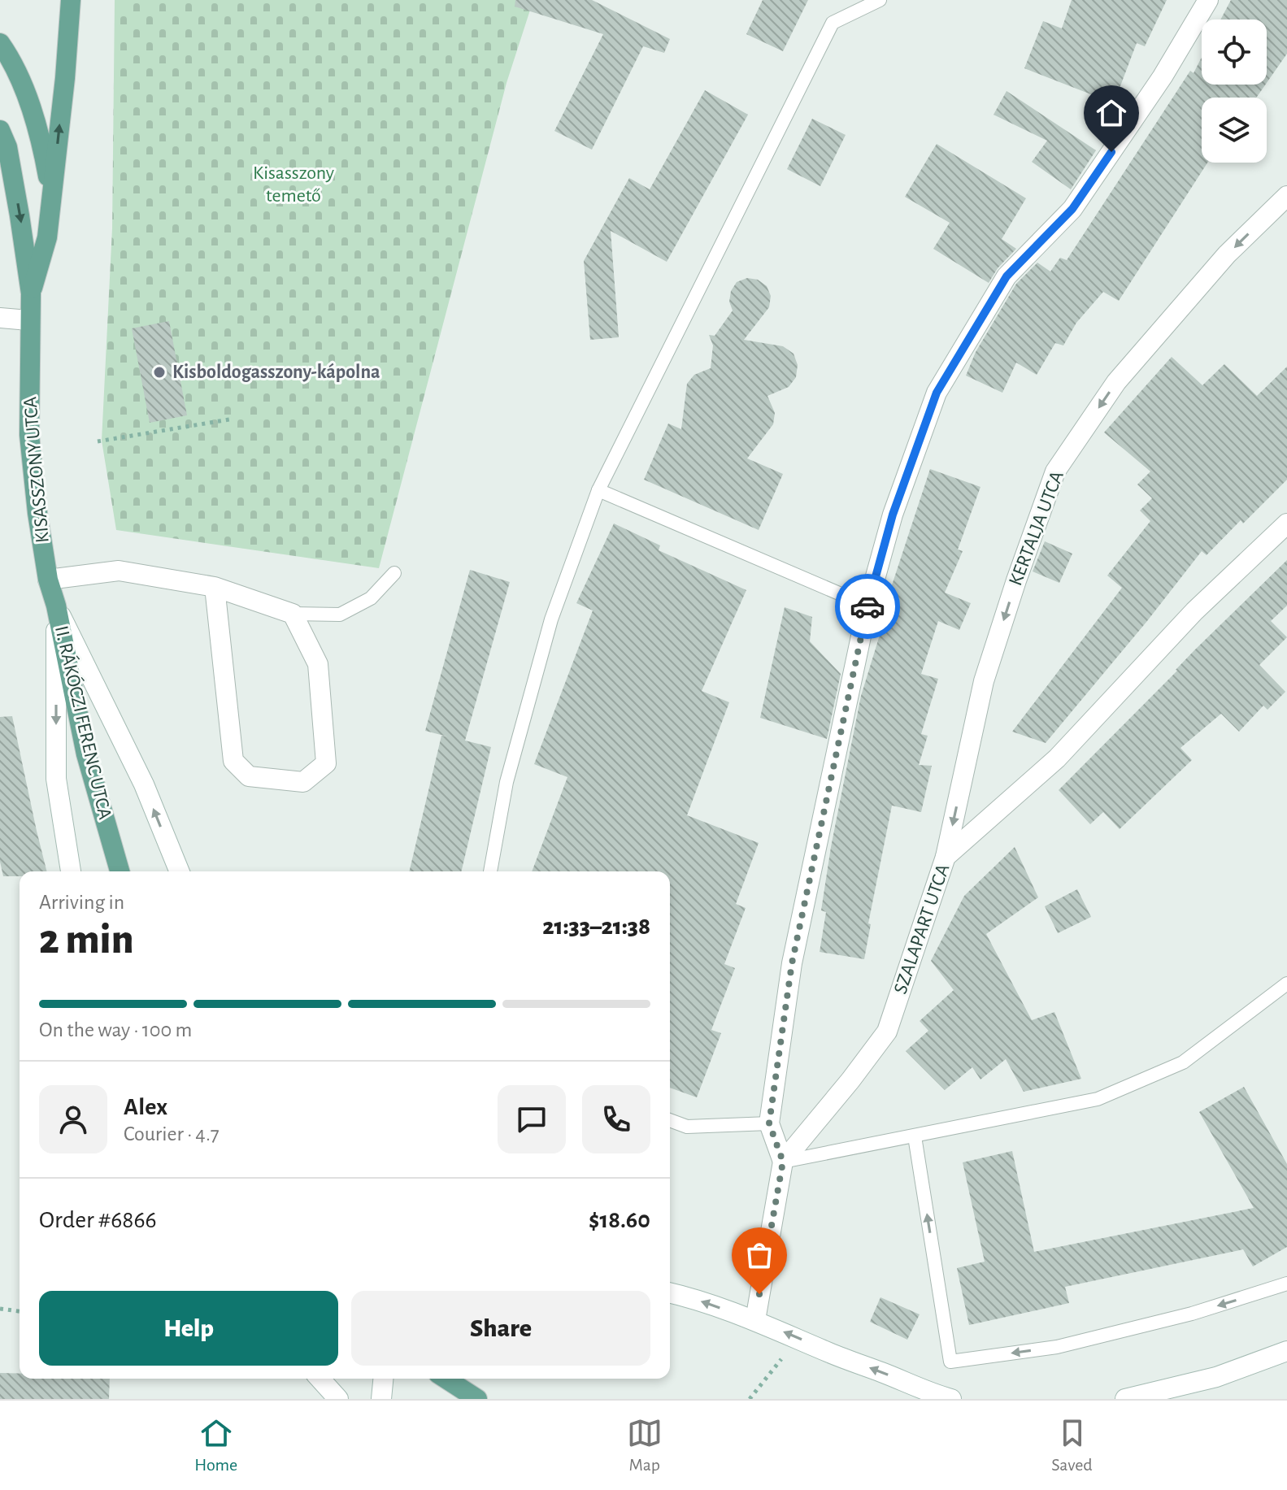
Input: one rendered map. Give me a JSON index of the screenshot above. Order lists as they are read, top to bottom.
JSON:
{
  "streets": {
    "main road": ["KISASSZONY UTCA", "II. RÁKÓCZI FERENC UTCA"],
    "street": ["KERTALJA UTCA", "SZALAPART UTCA"]
  },
  "crossings": [
    ["KISASSZONY UTCA", "II. RÁKÓCZI FERENC UTCA"],
    ["KERTALJA UTCA", "SZALAPART UTCA"]
  ],
  "parks": ["Kisasszony temető"],
  "places": ["Kisboldogasszony-kápolna"],
  "page": {
    "heading": ["2 min", "Arriving in", "21:33–21:38"],
    "panel": [
      "Alex",
      "Courier · 4.7",
      "Order #6866",
      "$18.60"
    ],
    "bar": "On the way · 100 m",
    "buttons": ["Help", "Share"],
    "tabs": ["Home", "Map", "Saved"]
  }
}
